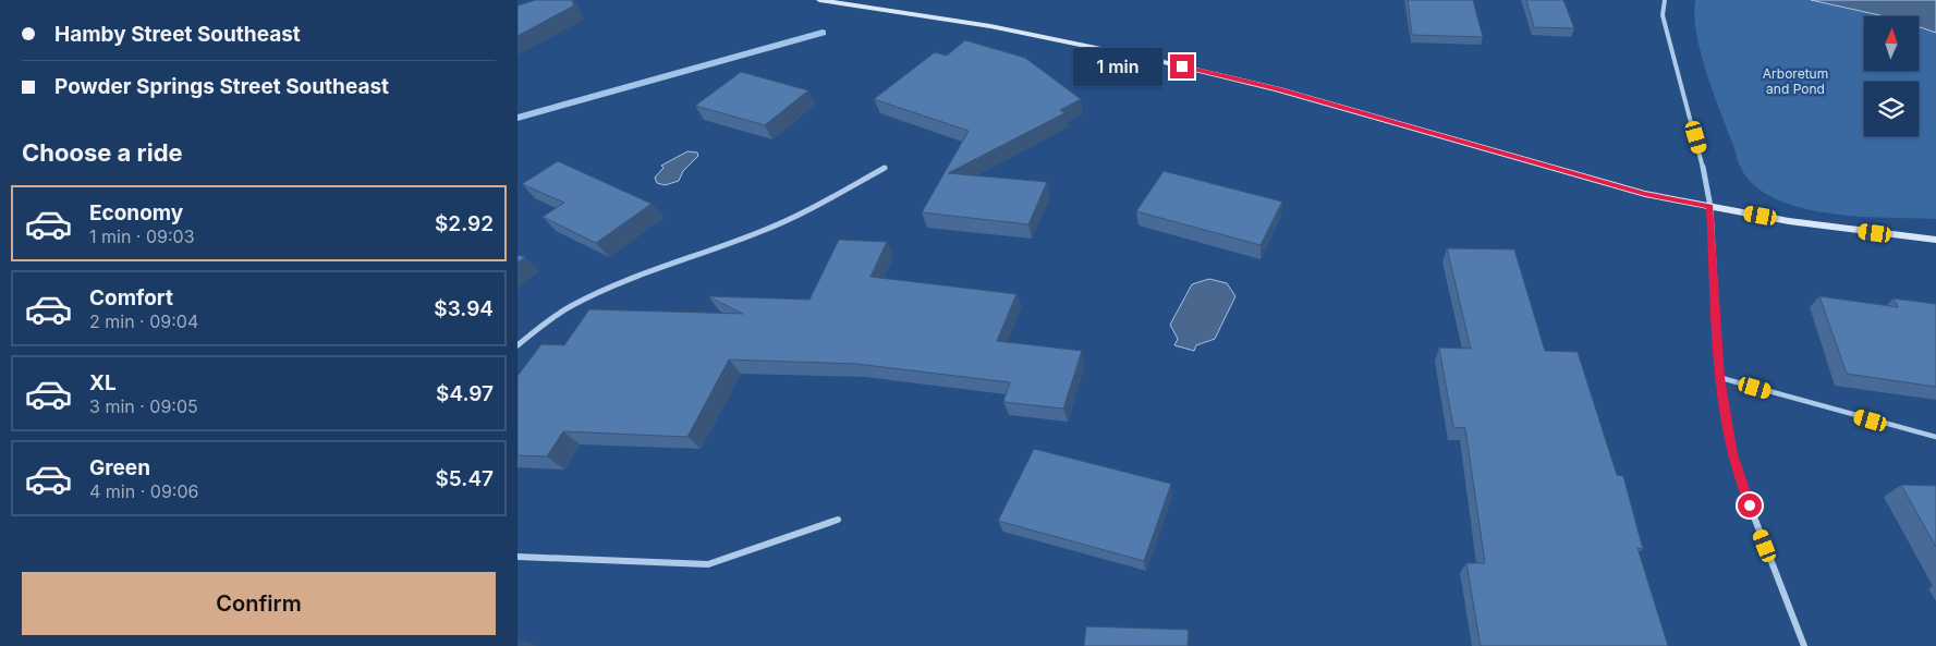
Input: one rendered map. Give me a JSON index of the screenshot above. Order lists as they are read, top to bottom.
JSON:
{
  "parks": ["Arboretum and Pond"],
  "north": "top",
  "page": {
    "banner": ["Hamby Street Southeast", "Powder Springs Street Southeast"],
    "bubble": "1 min",
    "heading": "Choose a ride",
    "list": [
      {
        "name": "Economy",
        "note": "1 min · 09:03",
        "value": "$2.92"
      },
      {
        "name": "Comfort",
        "note": "2 min · 09:04",
        "value": "$3.94"
      },
      {
        "name": "XL",
        "note": "3 min · 09:05",
        "value": "$4.97"
      },
      {
        "name": "Green",
        "note": "4 min · 09:06",
        "value": "$5.47"
      }
    ],
    "buttons": "Confirm"
  }
}
